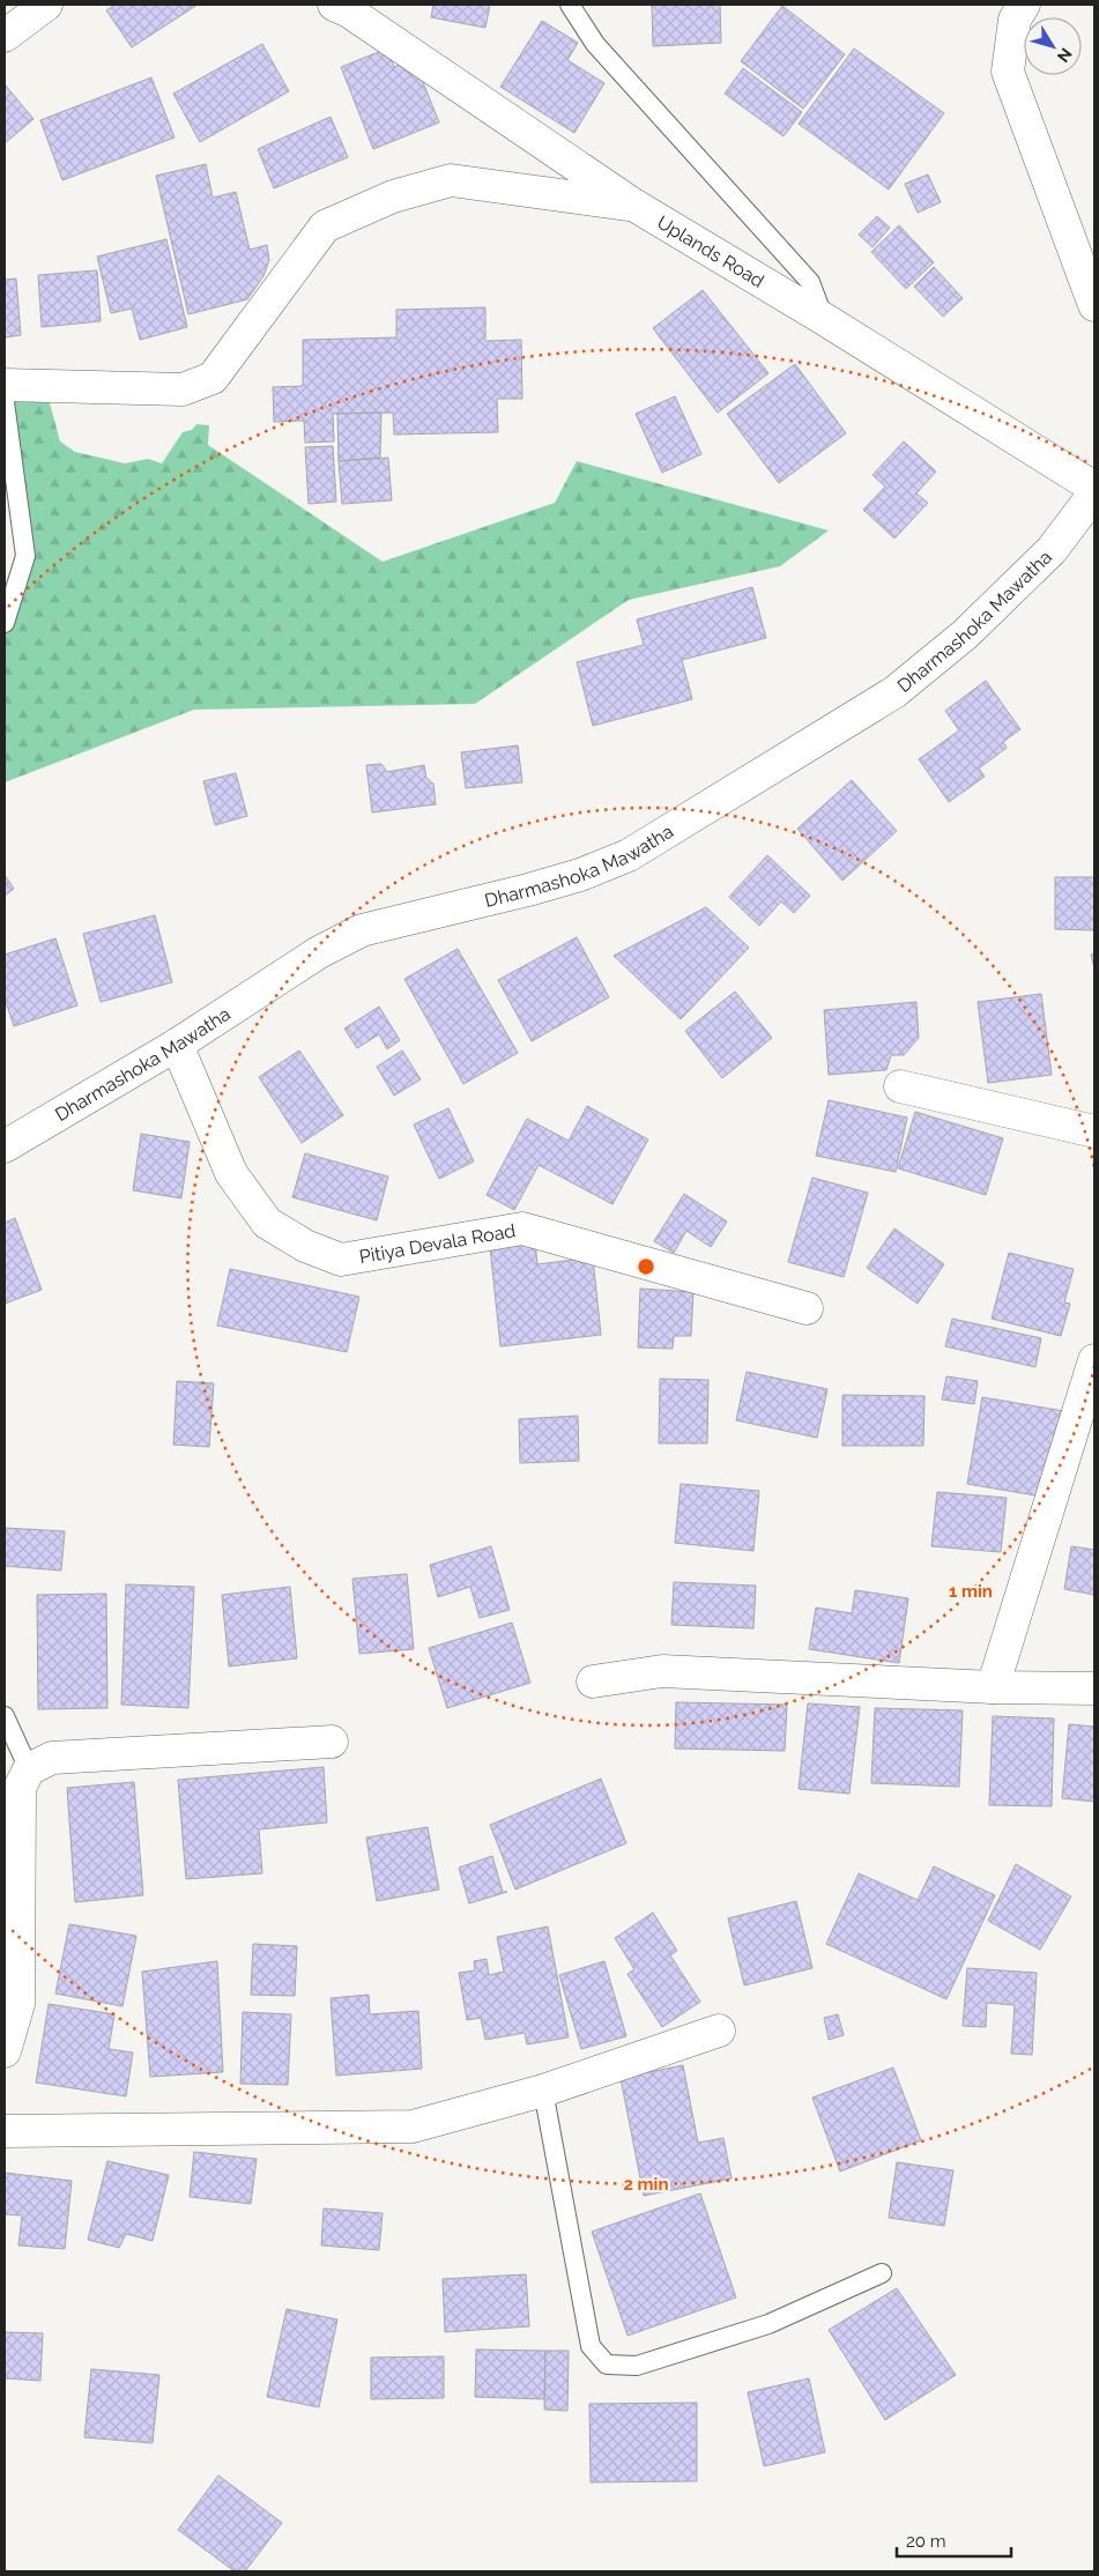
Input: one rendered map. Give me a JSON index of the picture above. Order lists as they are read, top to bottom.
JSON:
{
  "streets": {
    "street": ["Uplands Road", "Dharmashoka Mawatha", "Pitiya Devala Road"]
  },
  "crossings": [
    ["Dharmashoka Mawatha", "Pitiya Devala Road"]
  ],
  "scale_bar": "20 m",
  "north": "bottom right",
  "rings": ["1 min", "2 min"]
}
